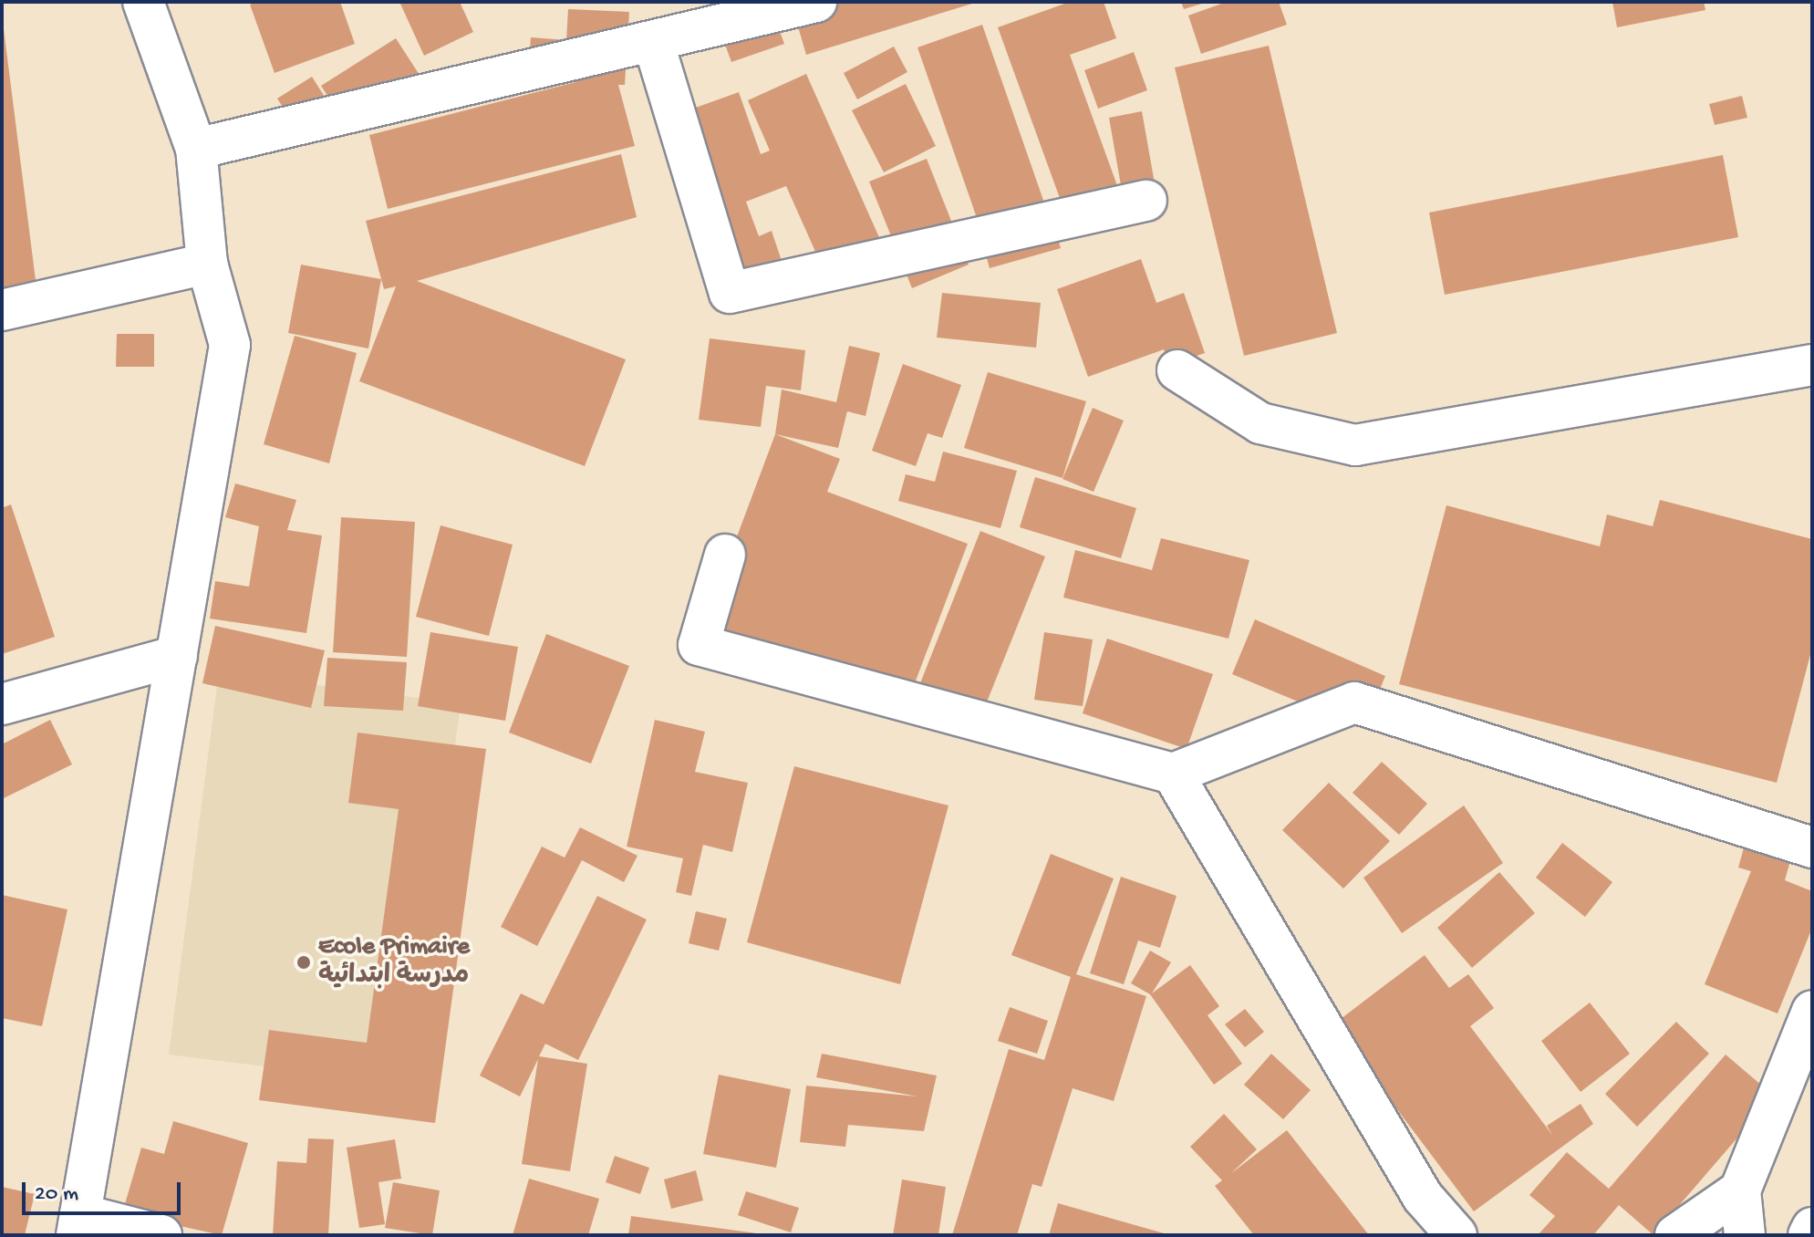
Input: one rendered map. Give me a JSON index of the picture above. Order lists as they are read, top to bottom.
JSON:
{
  "places": ["Ecole Primaire مدرسة ابتدائية"],
  "scale_bar": "20 m"
}
